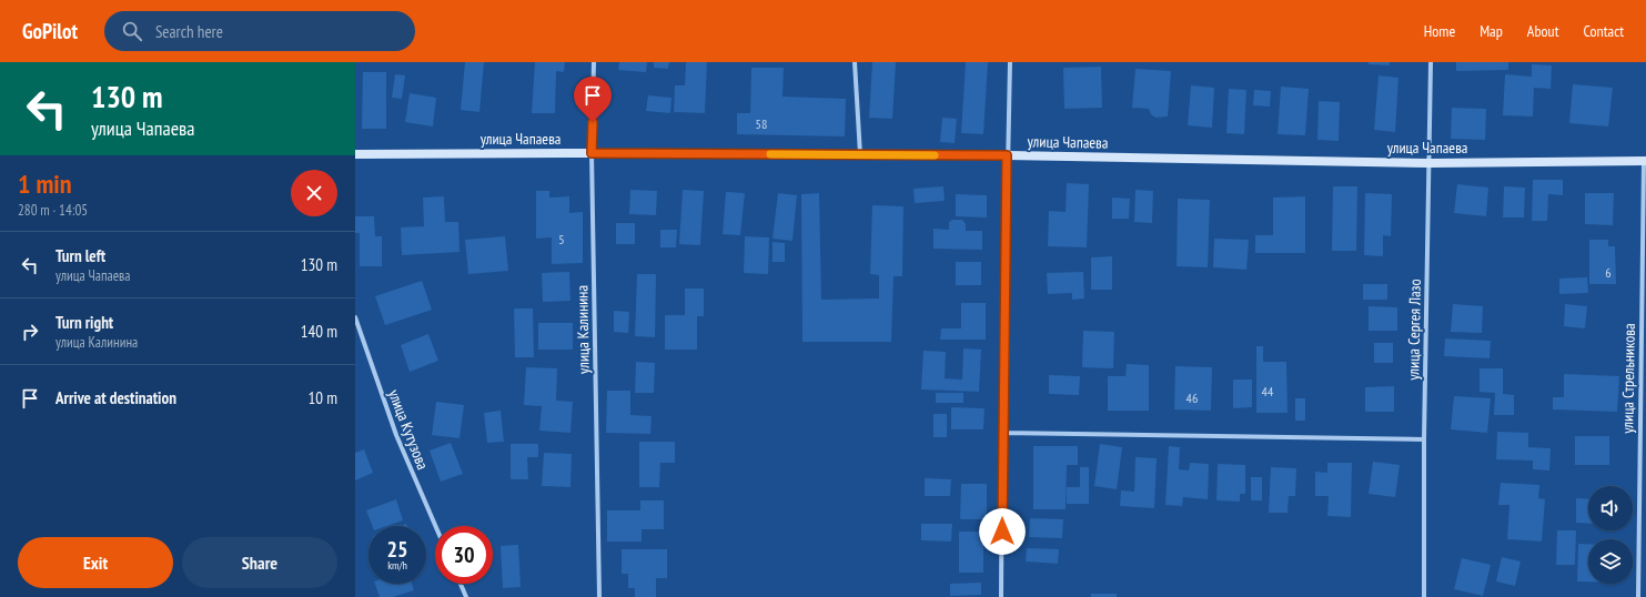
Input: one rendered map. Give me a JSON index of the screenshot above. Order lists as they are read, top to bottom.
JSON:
{
  "streets": {
    "street": [
      "улица Чапаева",
      "улица Калинина",
      "улица Сергея Лазо",
      "улица Стрельникова",
      "улица Кутузова"
    ]
  },
  "crossings": [
    ["улица Чапаева", "улица Калинина"],
    ["улица Чапаева", "улица Сергея Лазо"],
    ["улица Чапаева", "улица Стрельникова"]
  ],
  "house_numbers": [
    "58",
    "5",
    "6",
    "44",
    "46"
  ],
  "page": {
    "header": "GoPilot",
    "search": "Search here",
    "nav": [
      "Home",
      "Map",
      "About",
      "Contact"
    ],
    "turn": ["130 m", "улица Чапаева"],
    "heading": ["1 min", "280 m · 14:05"],
    "list": [
      {
        "name": "Turn left",
        "note": "улица Чапаева",
        "value": "130 m"
      },
      {
        "name": "Turn right",
        "note": "улица Калинина",
        "value": "140 m"
      },
      {
        "name": "Arrive at destination",
        "value": "10 m"
      }
    ],
    "speed": "25 km/h",
    "limit": "30",
    "buttons": ["Exit", "Share"]
  }
}
